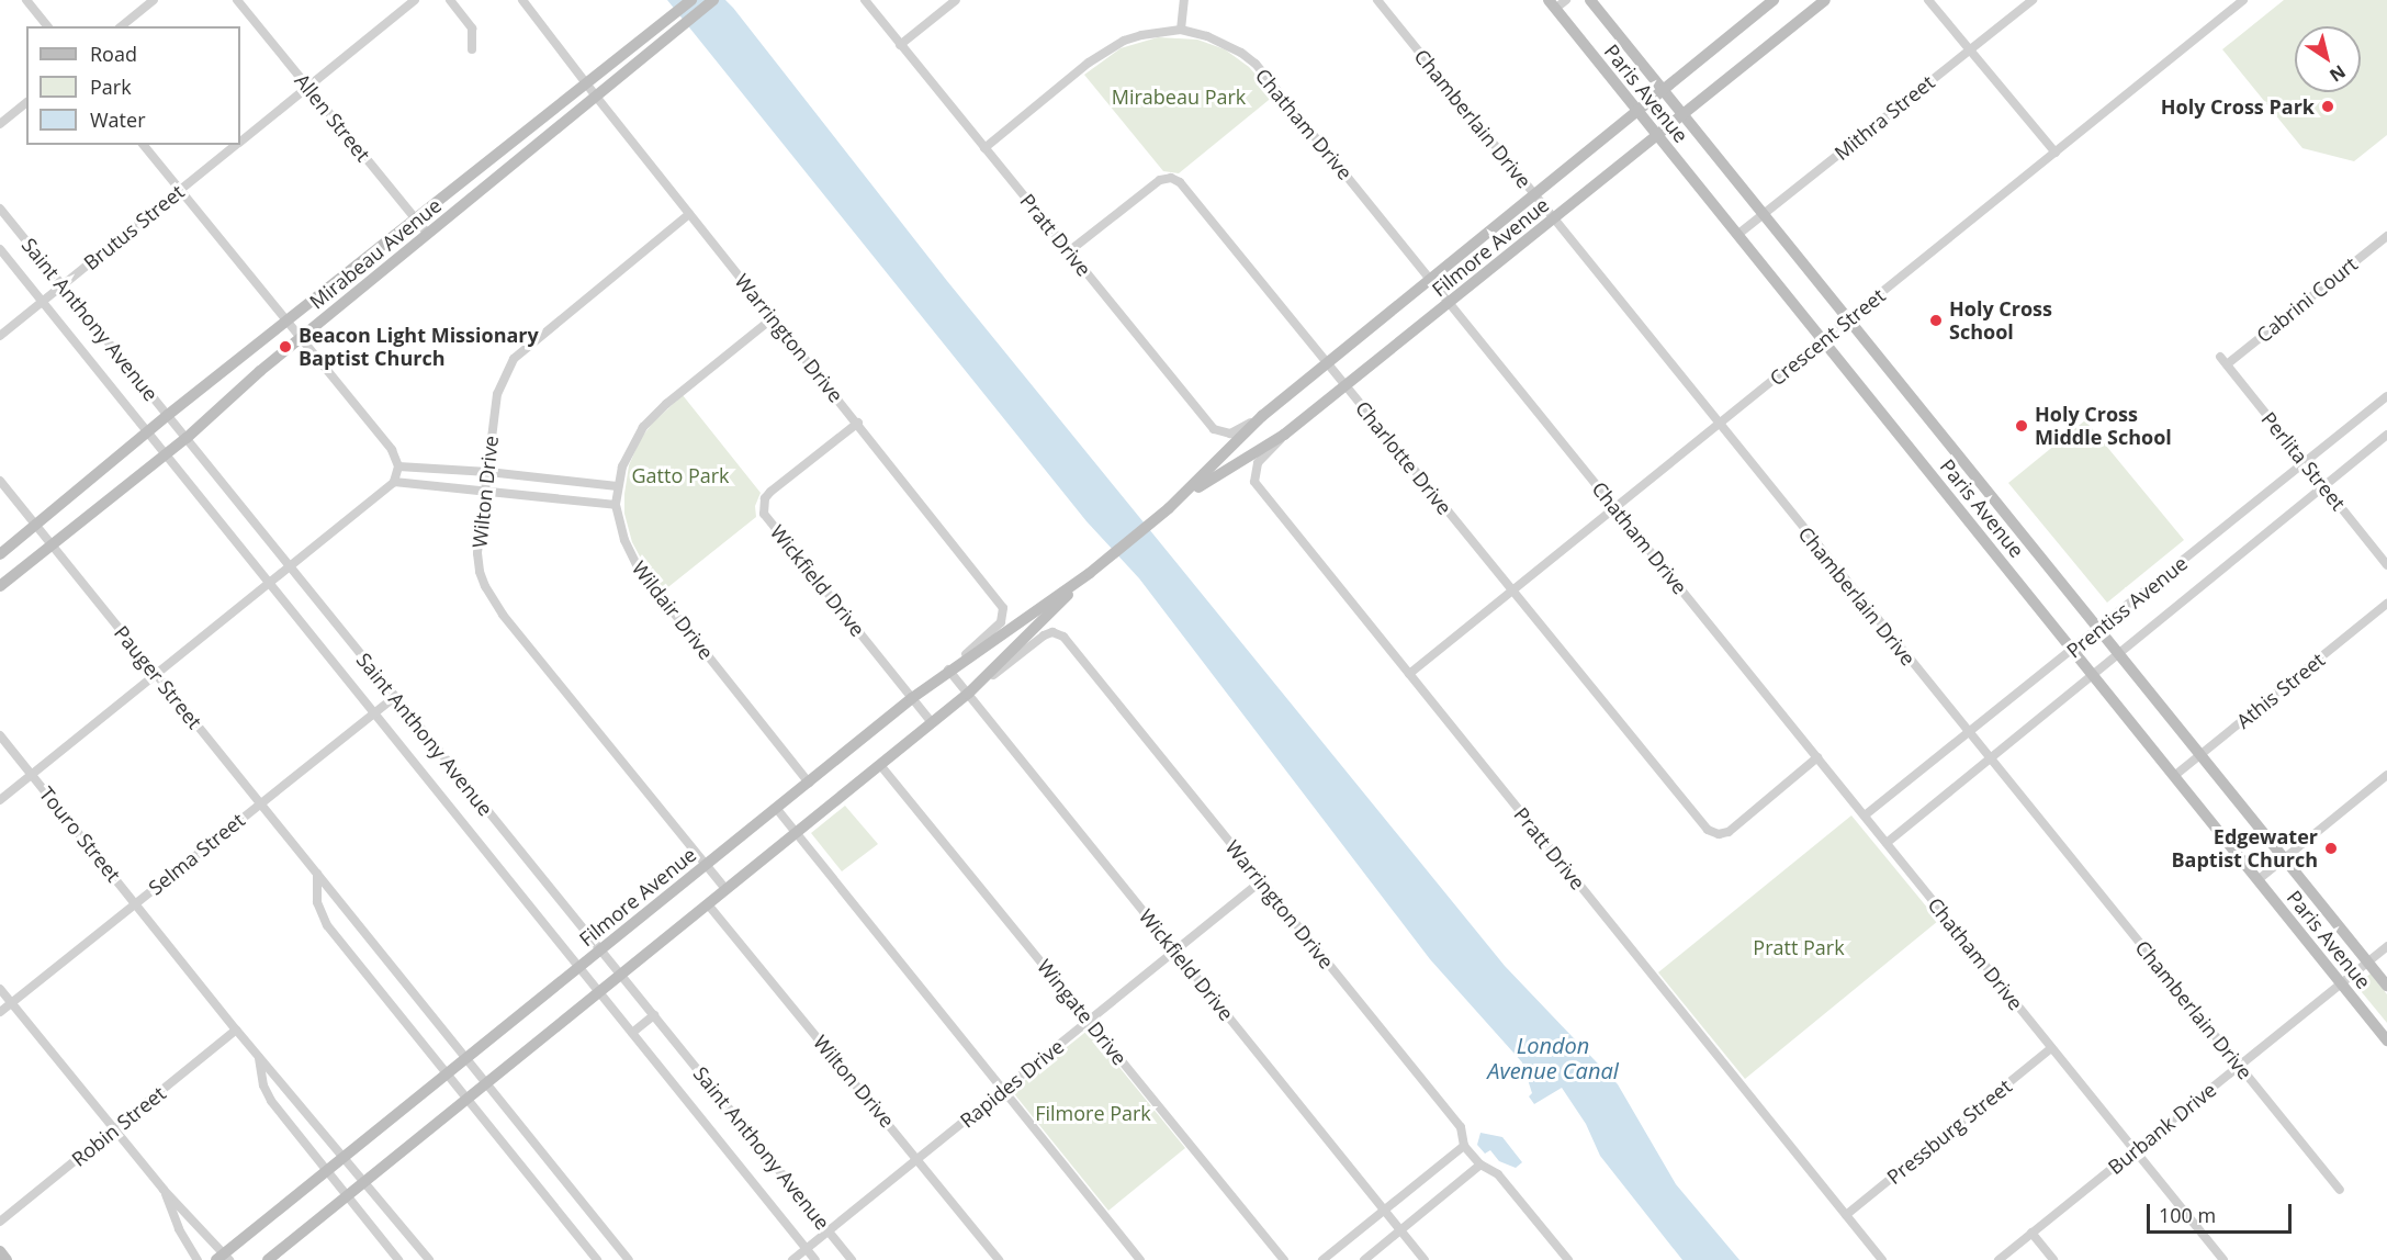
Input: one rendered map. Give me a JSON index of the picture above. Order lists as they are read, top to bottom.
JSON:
{
  "streets": {
    "street": [
      "Paris Avenue",
      "Allen Street",
      "Mithra Street",
      "Chamberlain Drive",
      "Chatham Drive",
      "Brutus Street",
      "Pratt Drive",
      "Filmore Avenue",
      "Mirabeau Avenue",
      "Cabrini Court",
      "Saint Anthony Avenue",
      "Crescent Street",
      "Warrington Drive",
      "Charlotte Drive",
      "Perlita Street",
      "Wilton Drive",
      "Wickfield Drive",
      "Prentiss Avenue",
      "Wildair Drive",
      "Pauger Street",
      "Athis Street",
      "Touro Street",
      "Selma Street",
      "Wingate Drive",
      "Rapides Drive",
      "Robin Street",
      "Burbank Drive",
      "Pressburg Street"
    ]
  },
  "crossings": [
    ["Paris Avenue", "Mithra Street"],
    ["Paris Avenue", "Filmore Avenue"],
    ["Paris Avenue", "Crescent Street"],
    ["Paris Avenue", "Prentiss Avenue"],
    ["Paris Avenue", "Athis Street"],
    ["Paris Avenue", "Burbank Drive"],
    ["Allen Street", "Brutus Street"],
    ["Allen Street", "Mirabeau Avenue"],
    ["Chamberlain Drive", "Filmore Avenue"],
    ["Chamberlain Drive", "Crescent Street"],
    ["Chamberlain Drive", "Prentiss Avenue"],
    ["Chamberlain Drive", "Burbank Drive"],
    ["Chatham Drive", "Pratt Drive"],
    ["Chatham Drive", "Filmore Avenue"],
    ["Chatham Drive", "Crescent Street"],
    ["Chatham Drive", "Charlotte Drive"],
    ["Chatham Drive", "Prentiss Avenue"],
    ["Chatham Drive", "Burbank Drive"],
    ["Chatham Drive", "Pressburg Street"],
    ["Brutus Street", "Saint Anthony Avenue"],
    ["Pratt Drive", "Filmore Avenue"],
    ["Pratt Drive", "Crescent Street"],
    ["Pratt Drive", "Charlotte Drive"],
    ["Pratt Drive", "Pressburg Street"],
    ["Filmore Avenue", "Saint Anthony Avenue"],
    ["Filmore Avenue", "Warrington Drive"],
    ["Filmore Avenue", "Charlotte Drive"],
    ["Filmore Avenue", "Wilton Drive"],
    ["Filmore Avenue", "Wickfield Drive"],
    ["Filmore Avenue", "Wildair Drive"],
    ["Filmore Avenue", "Pauger Street"],
    ["Filmore Avenue", "Touro Street"],
    ["Filmore Avenue", "Wingate Drive"],
    ["Mirabeau Avenue", "Saint Anthony Avenue"],
    ["Mirabeau Avenue", "Warrington Drive"],
    ["Mirabeau Avenue", "Pauger Street"],
    ["Cabrini Court", "Perlita Street"],
    ["Saint Anthony Avenue", "Selma Street"],
    ["Saint Anthony Avenue", "Rapides Drive"],
    ["Crescent Street", "Charlotte Drive"],
    ["Warrington Drive", "Wilton Drive"],
    ["Warrington Drive", "Wickfield Drive"],
    ["Warrington Drive", "Wildair Drive"],
    ["Warrington Drive", "Rapides Drive"],
    ["Perlita Street", "Prentiss Avenue"],
    ["Wilton Drive", "Rapides Drive"],
    ["Wickfield Drive", "Rapides Drive"],
    ["Pauger Street", "Selma Street"],
    ["Touro Street", "Selma Street"],
    ["Touro Street", "Robin Street"],
    ["Wingate Drive", "Rapides Drive"]
  ],
  "water": ["London Avenue Canal"],
  "parks": [
    "Mirabeau Park",
    "Gatto Park",
    "Pratt Park",
    "Filmore Park"
  ],
  "places": [
    "Holy Cross Park",
    "Holy Cross School",
    "Beacon Light Missionary Baptist Church",
    "Holy Cross Middle School",
    "Edgewater Baptist Church"
  ],
  "legend": ["Road", "Park", "Water"],
  "scale_bar": "100 m",
  "north": "bottom right"
}
